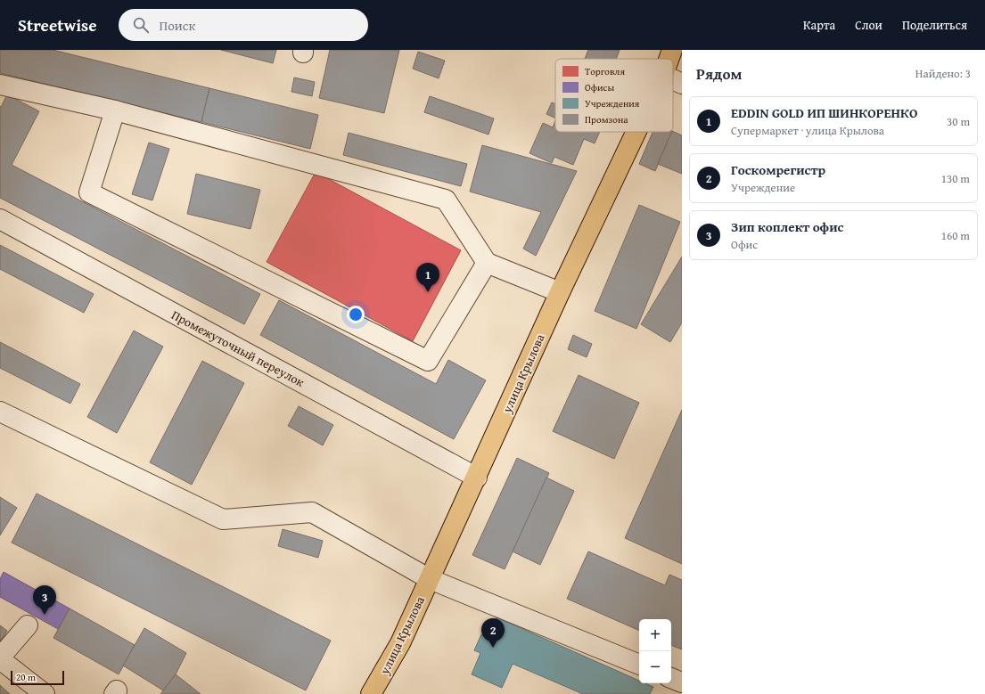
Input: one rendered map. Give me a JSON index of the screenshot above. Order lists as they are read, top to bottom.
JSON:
{
  "streets": {
    "main road": ["улица Крылова"],
    "street": ["Промежуточный переулок"]
  },
  "crossings": [
    ["Промежуточный переулок", "улица Крылова"]
  ],
  "legend": [
    "Торговля",
    "Офисы",
    "Учреждения",
    "Промзона"
  ],
  "scale_bar": "20 m",
  "page": {
    "header": "Streetwise",
    "search": "Поиск",
    "nav": ["Карта", "Слои", "Поделиться"],
    "heading": ["Рядом", "Найдено: 3"],
    "list": [
      {
        "mark": "1",
        "name": "EDDIN GOLD ИП ШИНКОРЕНКО",
        "note": "Супермаркет · улица Крылова",
        "value": "30 m"
      },
      {
        "mark": "2",
        "name": "Госкомрегистр",
        "note": "Учреждение",
        "value": "130 m"
      },
      {
        "mark": "3",
        "name": "Зип коплект офис",
        "note": "Офис",
        "value": "160 m"
      }
    ],
    "pins": ["1", "3", "2"],
    "map_buttons": ["+", "−"],
    "scale": "20 m"
  }
}
